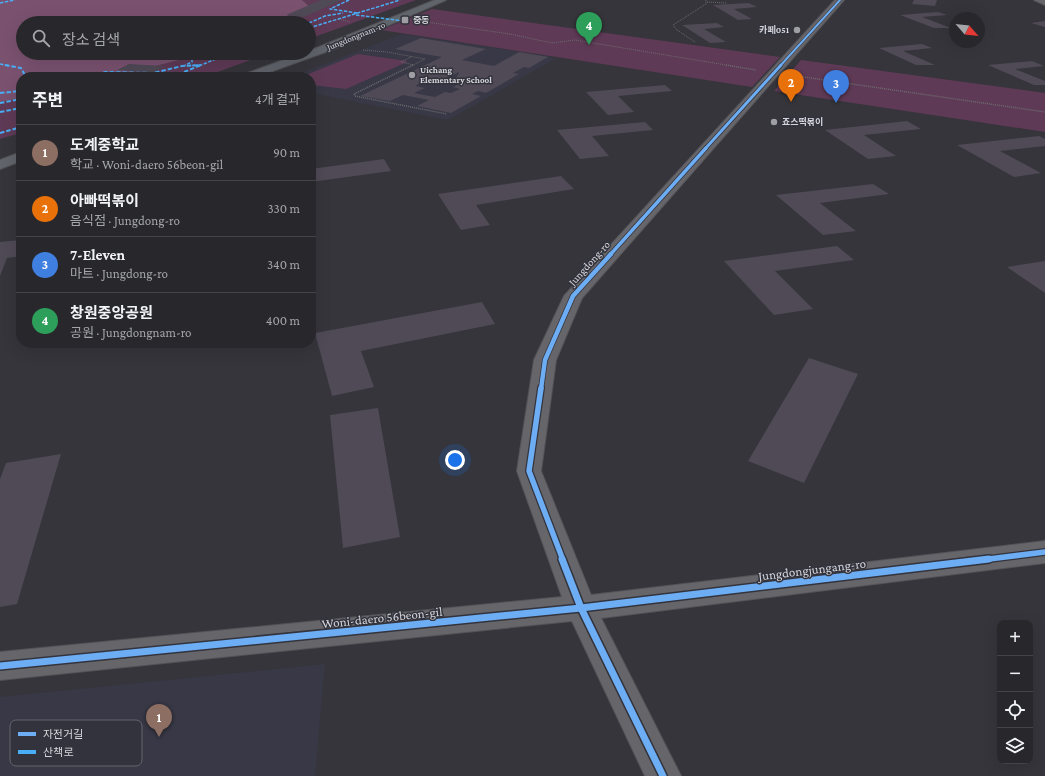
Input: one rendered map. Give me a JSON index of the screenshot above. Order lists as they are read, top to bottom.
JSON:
{
  "streets": {
    "street": [
      "Jungdongnam-ro",
      "Jungdong-ro",
      "Jungdongjungang-ro",
      "Woni-daero 56beon-gil"
    ]
  },
  "crossings": [
    ["Jungdong-ro", "Jungdongjungang-ro"],
    ["Jungdong-ro", "Woni-daero 56beon-gil"],
    ["Jungdongjungang-ro", "Woni-daero 56beon-gil"]
  ],
  "places": {
    "transit": ["중동"],
    "other": ["카페051", "Uichang Elementary School", "죠스떡볶이"]
  },
  "legend": ["자전거길", "산책로"],
  "north": "bottom right",
  "page": {
    "pins": [
      "4",
      "2",
      "3",
      "1"
    ],
    "search": "장소 검색",
    "heading": ["주변", "4개 결과"],
    "list": [
      {
        "mark": "1",
        "name": "도계중학교",
        "note": "학교 · Woni-daero 56beon-gil",
        "value": "90 m"
      },
      {
        "mark": "2",
        "name": "아빠떡볶이",
        "note": "음식점 · Jungdong-ro",
        "value": "330 m"
      },
      {
        "mark": "3",
        "name": "7-Eleven",
        "note": "마트 · Jungdong-ro",
        "value": "340 m"
      },
      {
        "mark": "4",
        "name": "창원중앙공원",
        "note": "공원 · Jungdongnam-ro",
        "value": "400 m"
      }
    ],
    "map_buttons": ["+", "−"]
  }
}
